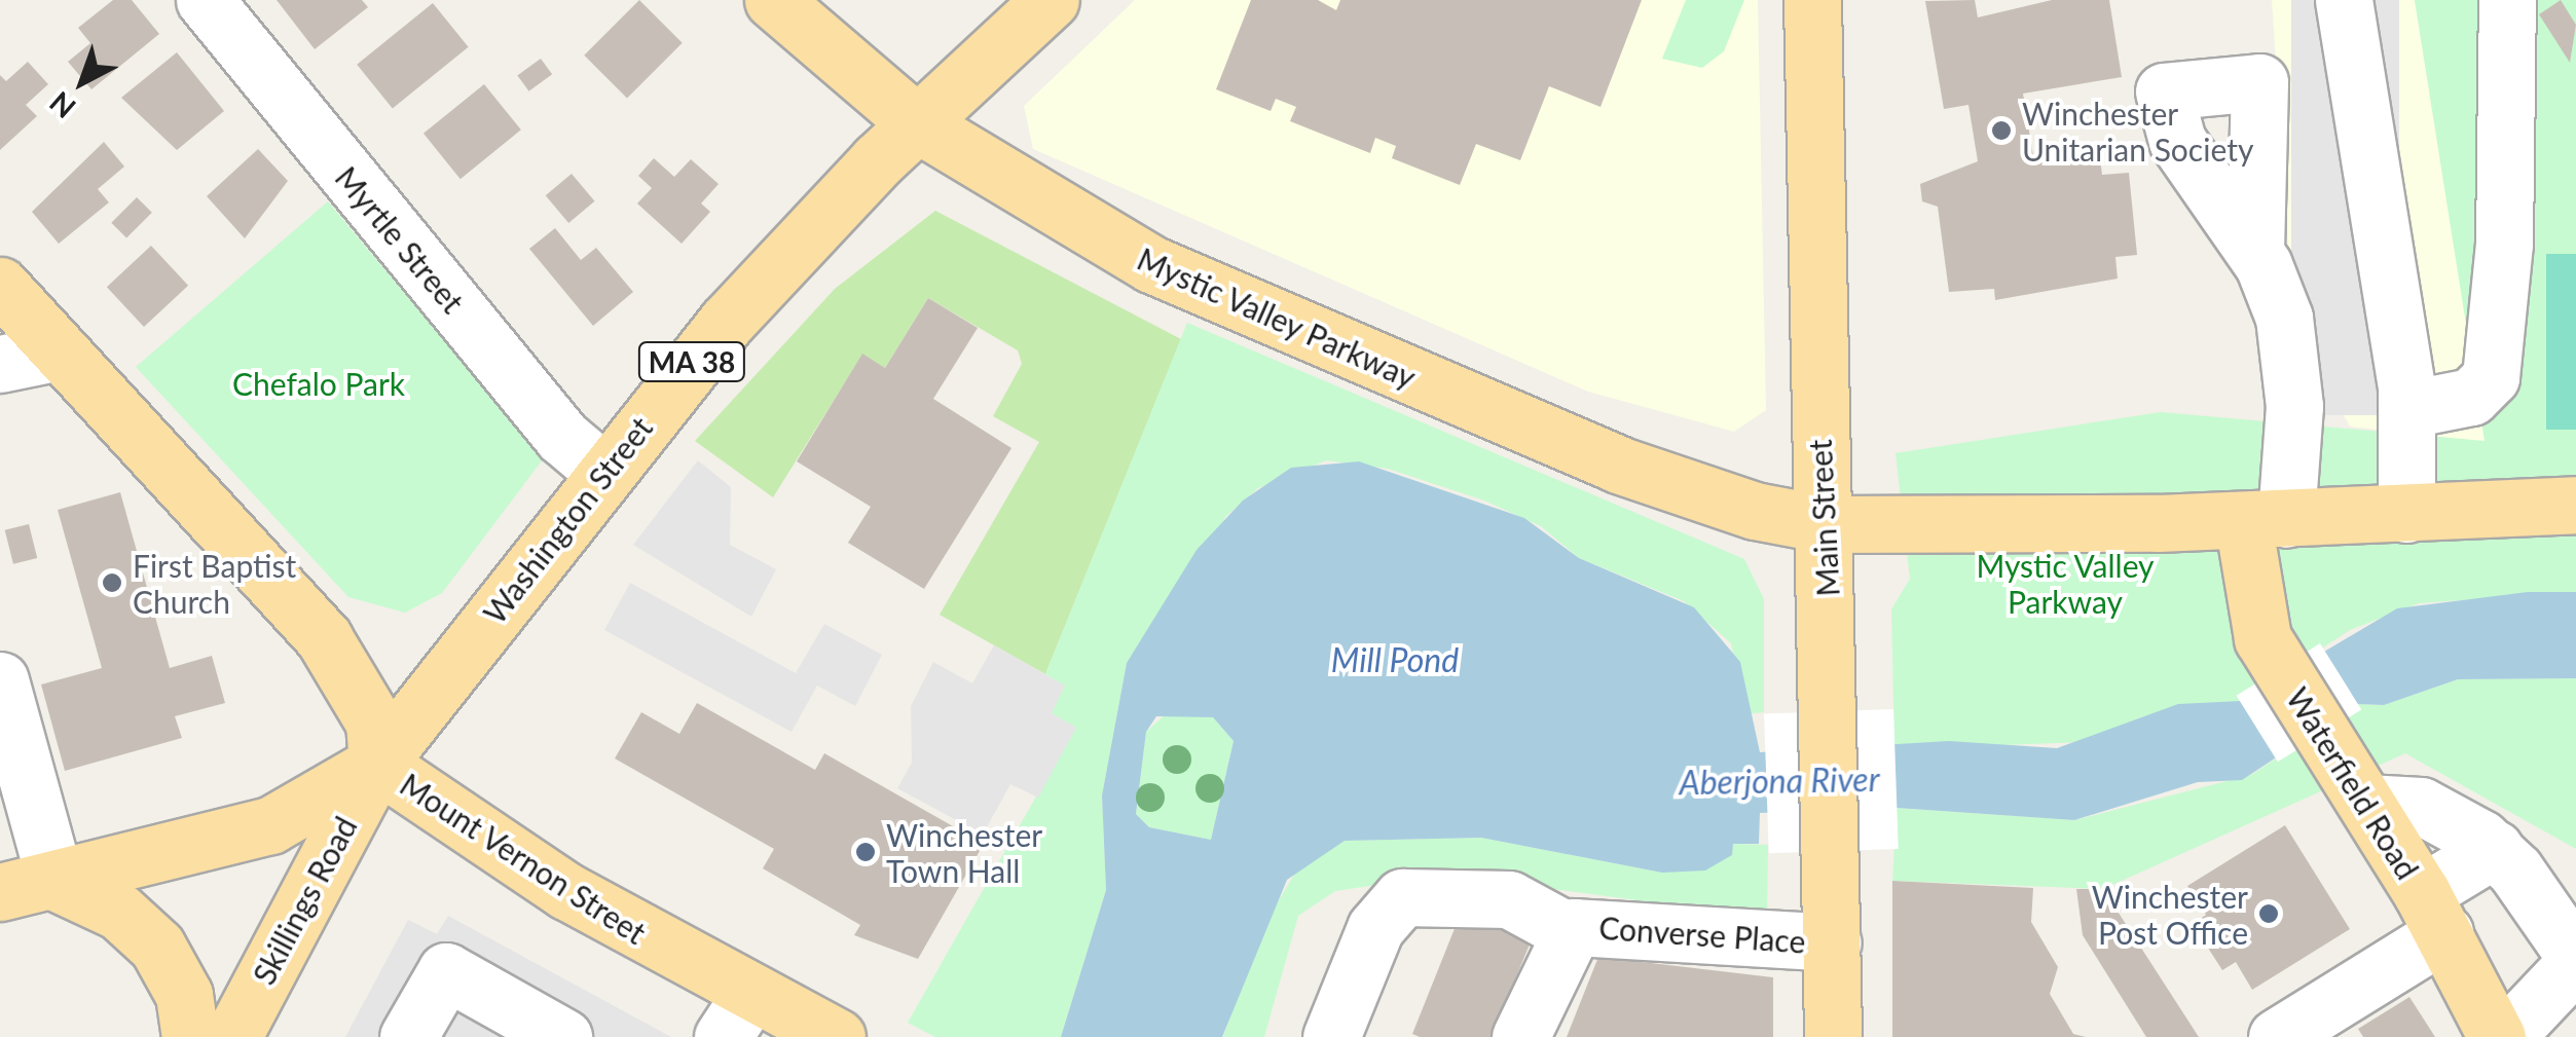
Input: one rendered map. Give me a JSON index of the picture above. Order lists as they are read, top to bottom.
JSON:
{
  "streets": {
    "main road": [
      "Mystic Valley Parkway",
      "MA 38",
      "Main Street",
      "Washington Street",
      "Waterfield Road",
      "Mount Vernon Street",
      "Skillings Road"
    ],
    "street": ["Myrtle Street", "Converse Place"]
  },
  "crossings": [
    ["Myrtle Street", "Washington Street"],
    ["Mystic Valley Parkway", "Main Street"],
    ["Mystic Valley Parkway", "Washington Street"],
    ["Mystic Valley Parkway", "Waterfield Road"],
    ["Main Street", "Converse Place"],
    ["Washington Street", "Mount Vernon Street"],
    ["Washington Street", "Skillings Road"],
    ["Mount Vernon Street", "Skillings Road"]
  ],
  "water": ["Mill Pond", "Aberjona River"],
  "parks": ["Chefalo Park", "Mystic Valley Parkway"],
  "places": [
    "Winchester Unitarian Society",
    "First Baptist Church",
    "Winchester Town Hall",
    "Winchester Post Office"
  ],
  "north": "bottom left"
}
